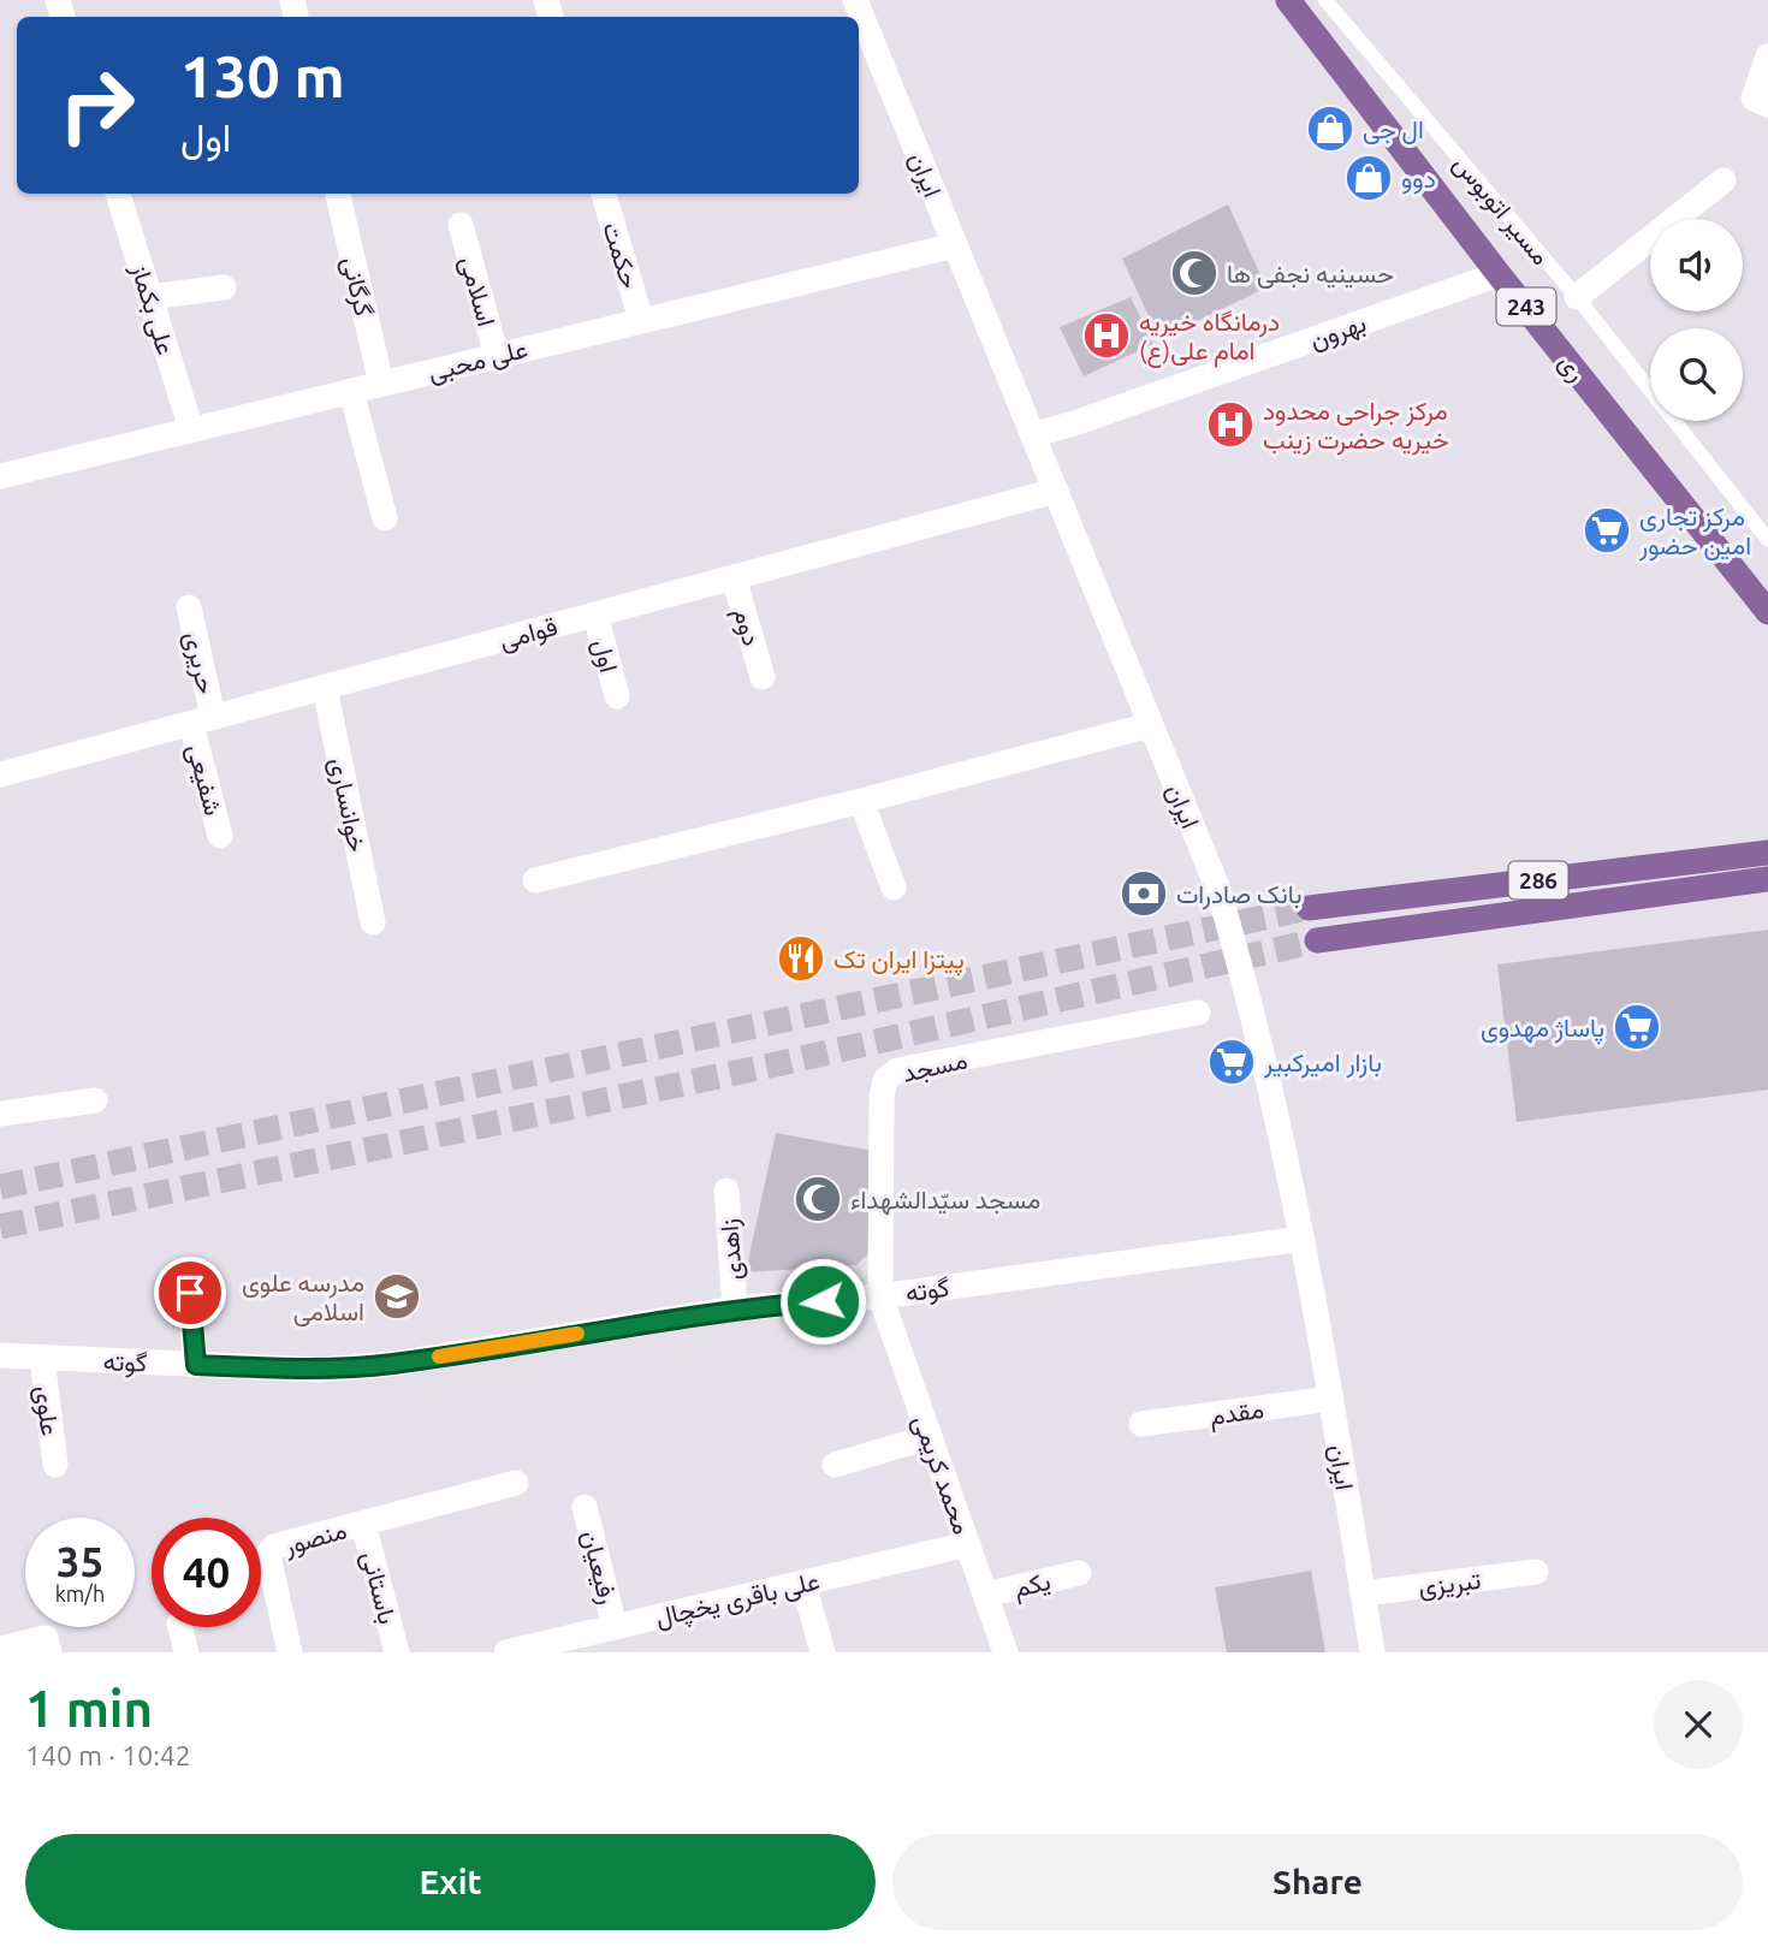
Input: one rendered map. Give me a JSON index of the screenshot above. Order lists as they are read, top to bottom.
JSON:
{
  "streets": {
    "main road": ["243", "ری", "286"],
    "street": [
      "ایران",
      "حکمت",
      "گرگانی",
      "اسلامی",
      "علی بکماز",
      "بهرون",
      "علی محبی",
      "دوم",
      "قوامی",
      "اول",
      "حریری",
      "شفیعی",
      "خوانساری",
      "مسجد",
      "زاهدی",
      "گوته",
      "علوی",
      "مقدم",
      "محمد کریمی",
      "منصور",
      "رفیعیان",
      "تبریزی",
      "یکم",
      "باستانی",
      "علی باقری یخچال"
    ],
    "lane": ["مسیر اتوبوس"]
  },
  "crossings": [
    ["ایران", "بهرون"],
    ["ایران", "علی محبی"],
    ["ایران", "قوامی"],
    ["ایران", "گوته"],
    ["ایران", "مقدم"],
    ["ایران", "تبریزی"],
    ["حکمت", "علی محبی"],
    ["گرگانی", "علی محبی"],
    ["اسلامی", "علی محبی"],
    ["علی بکماز", "علی محبی"],
    ["بهرون", "ری"],
    ["دوم", "قوامی"],
    ["قوامی", "اول"],
    ["قوامی", "حریری"],
    ["قوامی", "شفیعی"],
    ["قوامی", "خوانساری"],
    ["حریری", "شفیعی"],
    ["مسجد", "گوته"],
    ["مسجد", "محمد کریمی"],
    ["زاهدی", "گوته"],
    ["گوته", "علوی"],
    ["گوته", "محمد کریمی"],
    ["محمد کریمی", "یکم"],
    ["محمد کریمی", "علی باقری یخچال"],
    ["منصور", "باستانی"],
    ["رفیعیان", "علی باقری یخچال"]
  ],
  "places": {
    "shop": ["ال جی", "دوو"],
    "mosque": ["حسینیه نجفی ها", "مسجد سیّدالشهداء"],
    "hospital": ["درمانگاه خیریه امام علی(ع)", "مرکز جراحی محدود خیریه حضرت زینب"],
    "supermarket": ["مرکز تجاری امین حضور", "پاساژ مهدوی", "بازار امیرکبیر"],
    "bank": ["بانک صادرات"],
    "restaurant": ["پیتزا ایران تک"],
    "school or university": ["مدرسه علوی اسلامی"]
  },
  "page": {
    "turn": ["130 m", "اول"],
    "speed": "35 km/h",
    "limit": "40",
    "heading": ["1 min", "140 m · 10:42"],
    "buttons": ["Exit", "Share"]
  }
}
